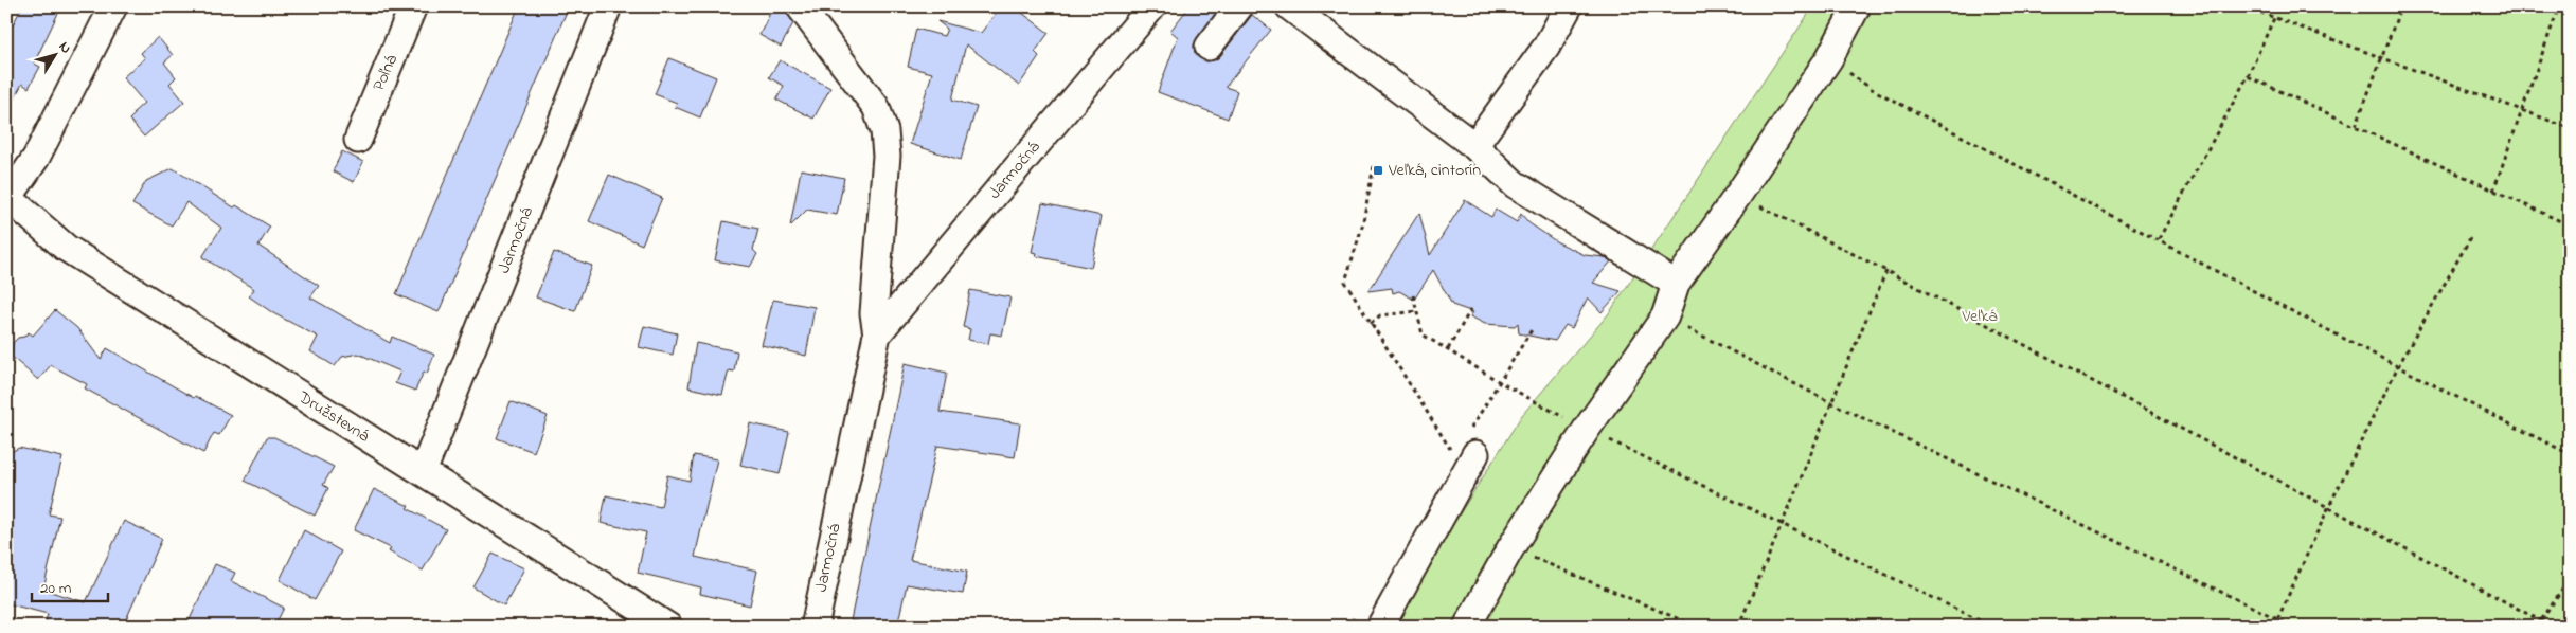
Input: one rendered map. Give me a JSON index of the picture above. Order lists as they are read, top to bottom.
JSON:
{
  "streets": {
    "street": ["Poľná", "Jarmočná", "Družstevná"]
  },
  "crossings": [
    ["Jarmočná", "Družstevná"]
  ],
  "parks": ["Veľká"],
  "places": {
    "transit": ["Veľká, cintorín"]
  },
  "scale_bar": "20 m",
  "north": "top right"
}
